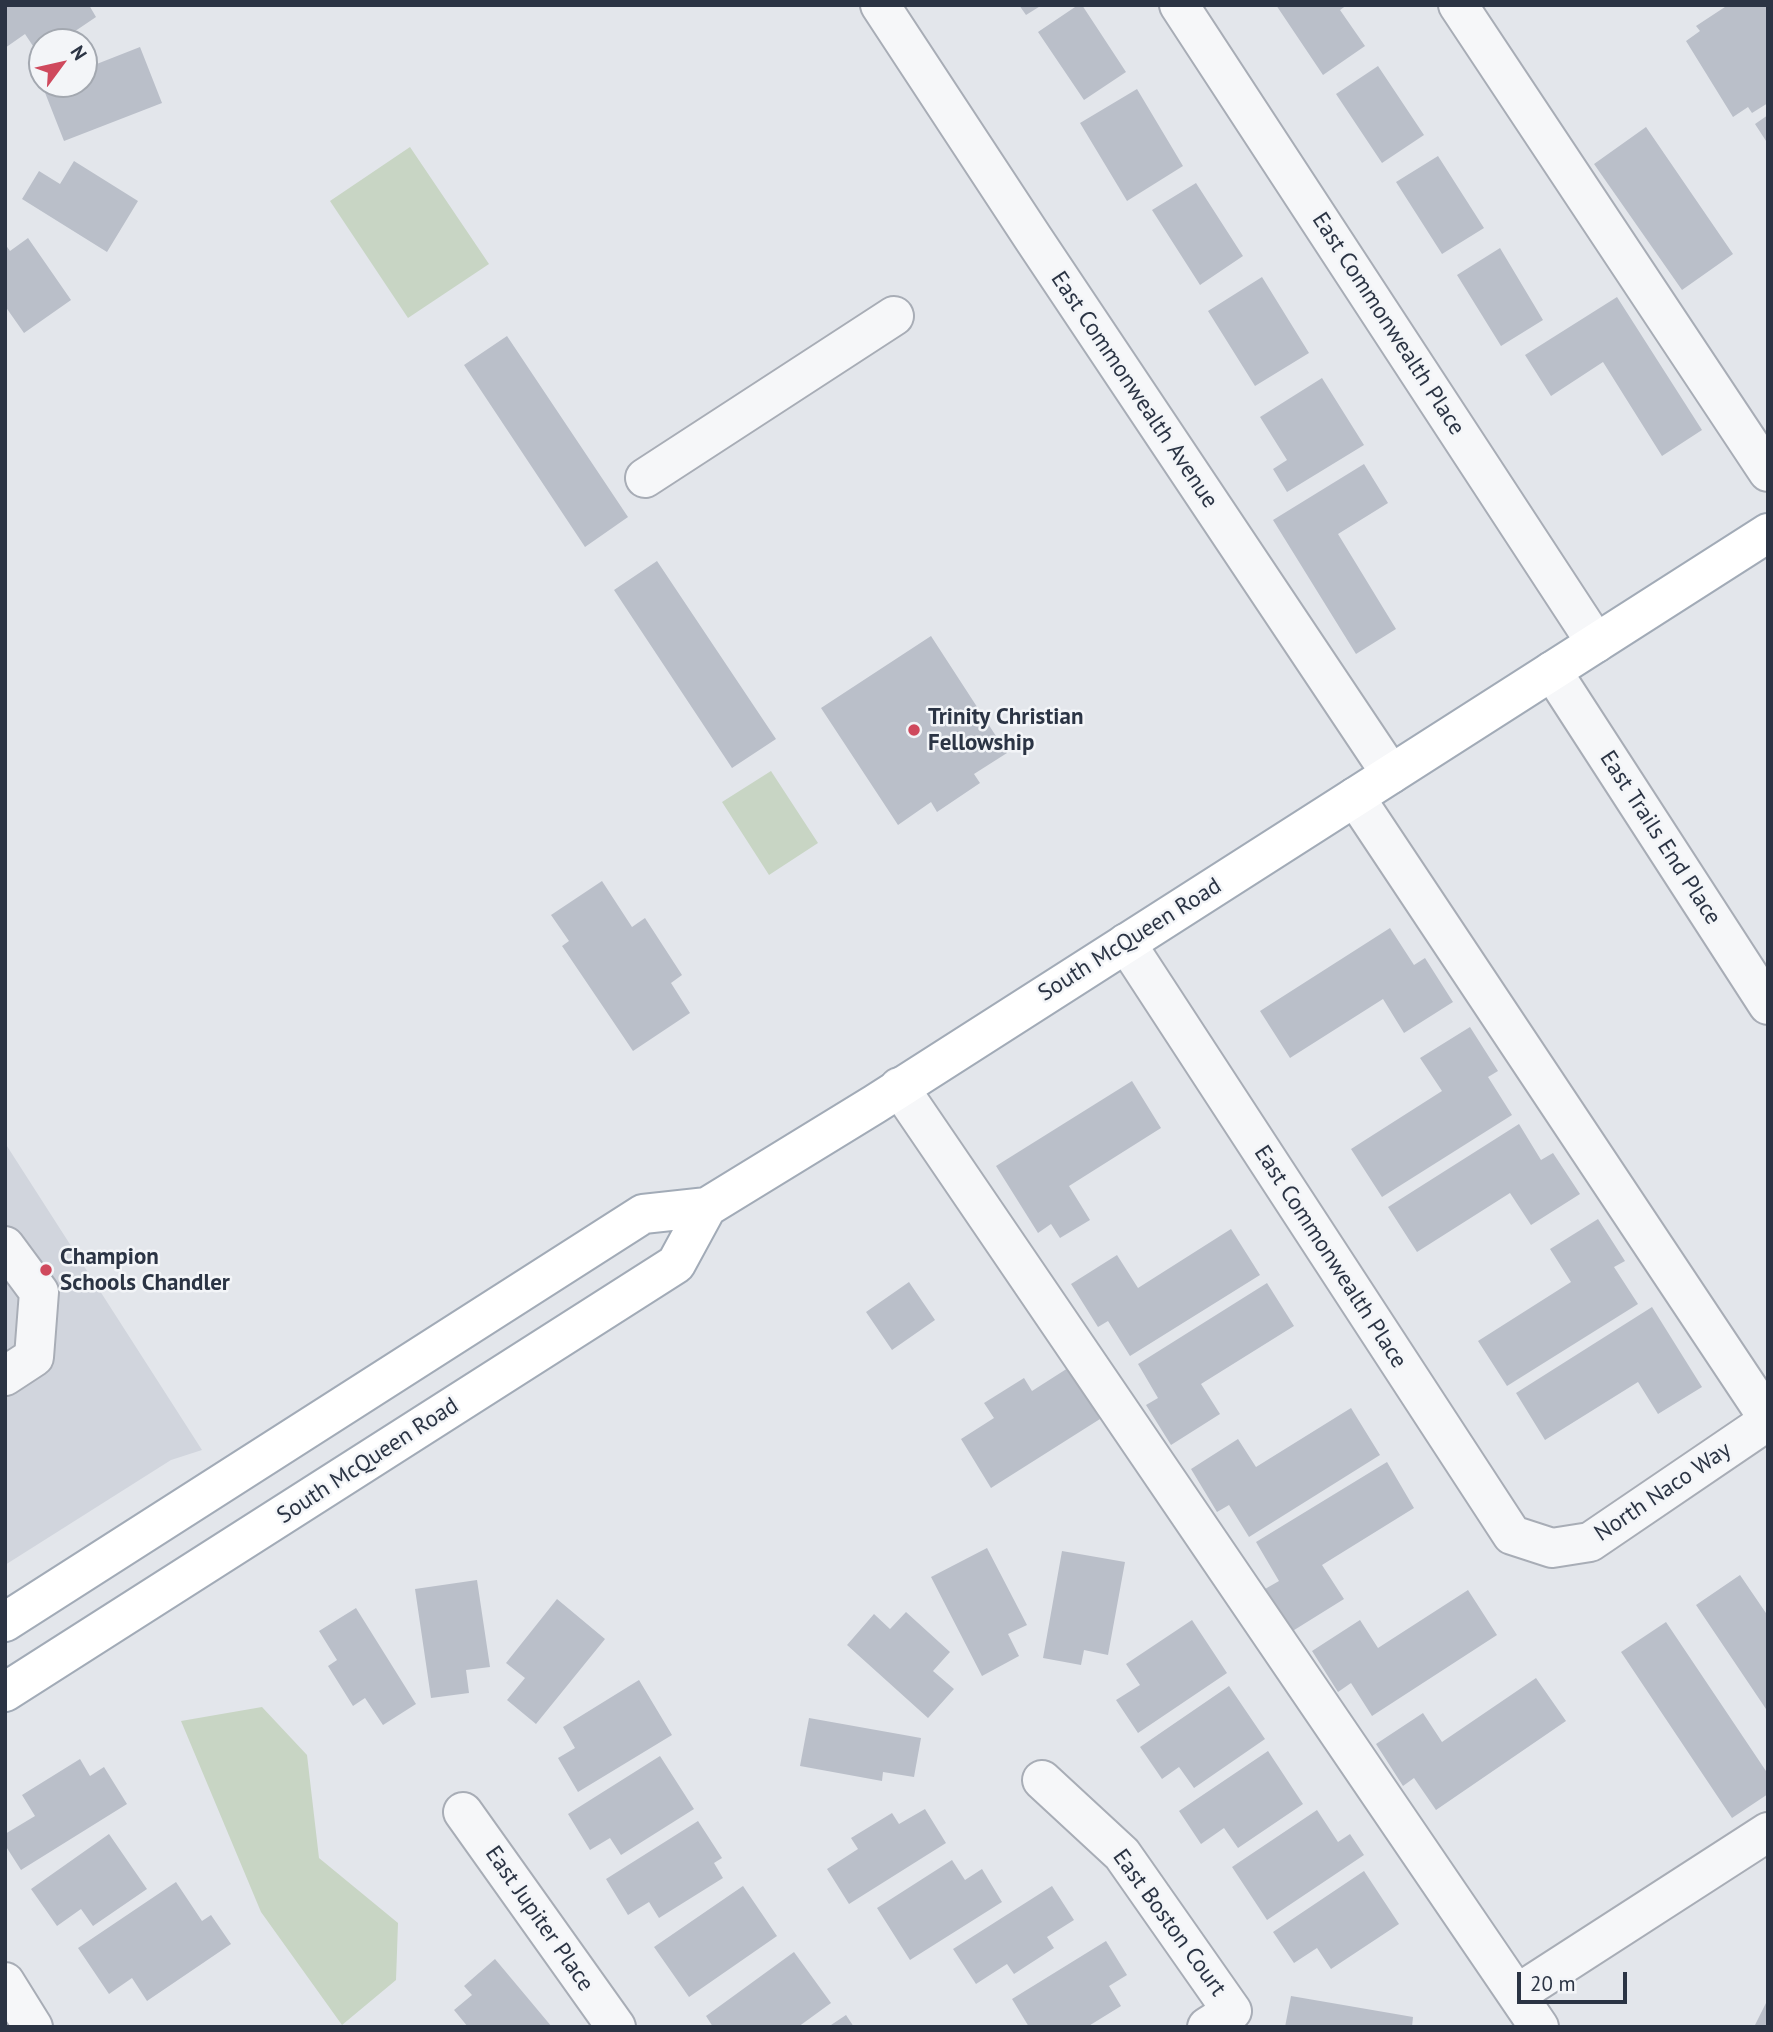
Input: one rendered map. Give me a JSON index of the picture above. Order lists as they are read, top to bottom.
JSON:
{
  "streets": {
    "main road": ["South McQueen Road"],
    "street": [
      "East Commonwealth Place",
      "East Commonwealth Avenue",
      "East Trails End Place",
      "North Naco Way",
      "East Jupiter Place",
      "East Boston Court"
    ]
  },
  "crossings": [
    ["East Commonwealth Place", "South McQueen Road"],
    ["East Commonwealth Place", "North Naco Way"],
    ["East Commonwealth Avenue", "South McQueen Road"],
    ["East Trails End Place", "South McQueen Road"]
  ],
  "places": ["Trinity Christian Fellowship", "Champion Schools Chandler"],
  "scale_bar": "20 m",
  "north": "top right"
}
